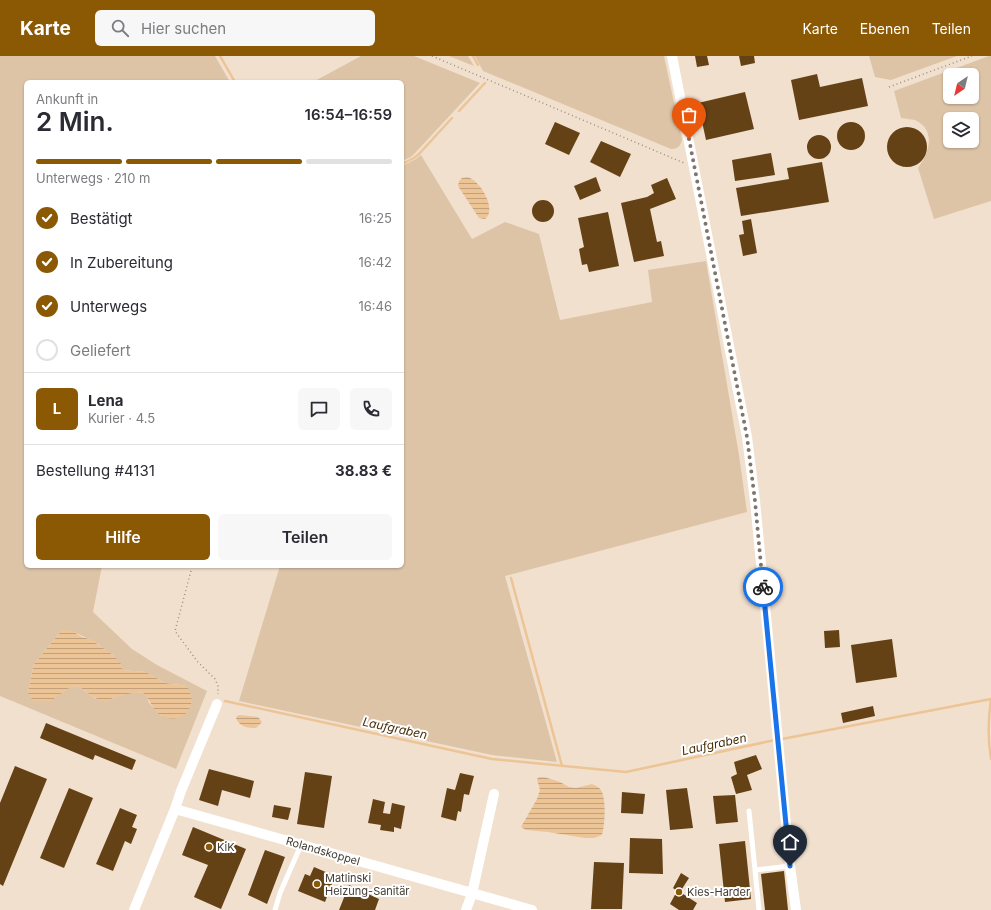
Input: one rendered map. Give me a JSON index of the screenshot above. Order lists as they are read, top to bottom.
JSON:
{
  "streets": {
    "street": ["Rolandskoppel"]
  },
  "water": ["Laufgraben"],
  "places": ["KiK", "Matlinski Heizung-Sanitär", "Kies-Harder"],
  "north": "bottom left",
  "page": {
    "header": "Karte",
    "search": "Hier suchen",
    "nav": ["Karte", "Ebenen", "Teilen"],
    "heading": ["2 Min.", "Ankunft in", "16:54–16:59"],
    "panel": [
      "Lena",
      "Kurier · 4.5",
      "Bestellung #4131",
      "38.83 €"
    ],
    "bar": "Unterwegs · 210 m",
    "list": [
      ["Bestätigt", "16:25"],
      ["In Zubereitung", "16:42"],
      ["Unterwegs", "16:46"],
      "Geliefert"
    ],
    "round": "L",
    "buttons": ["Hilfe", "Teilen"]
  }
}
